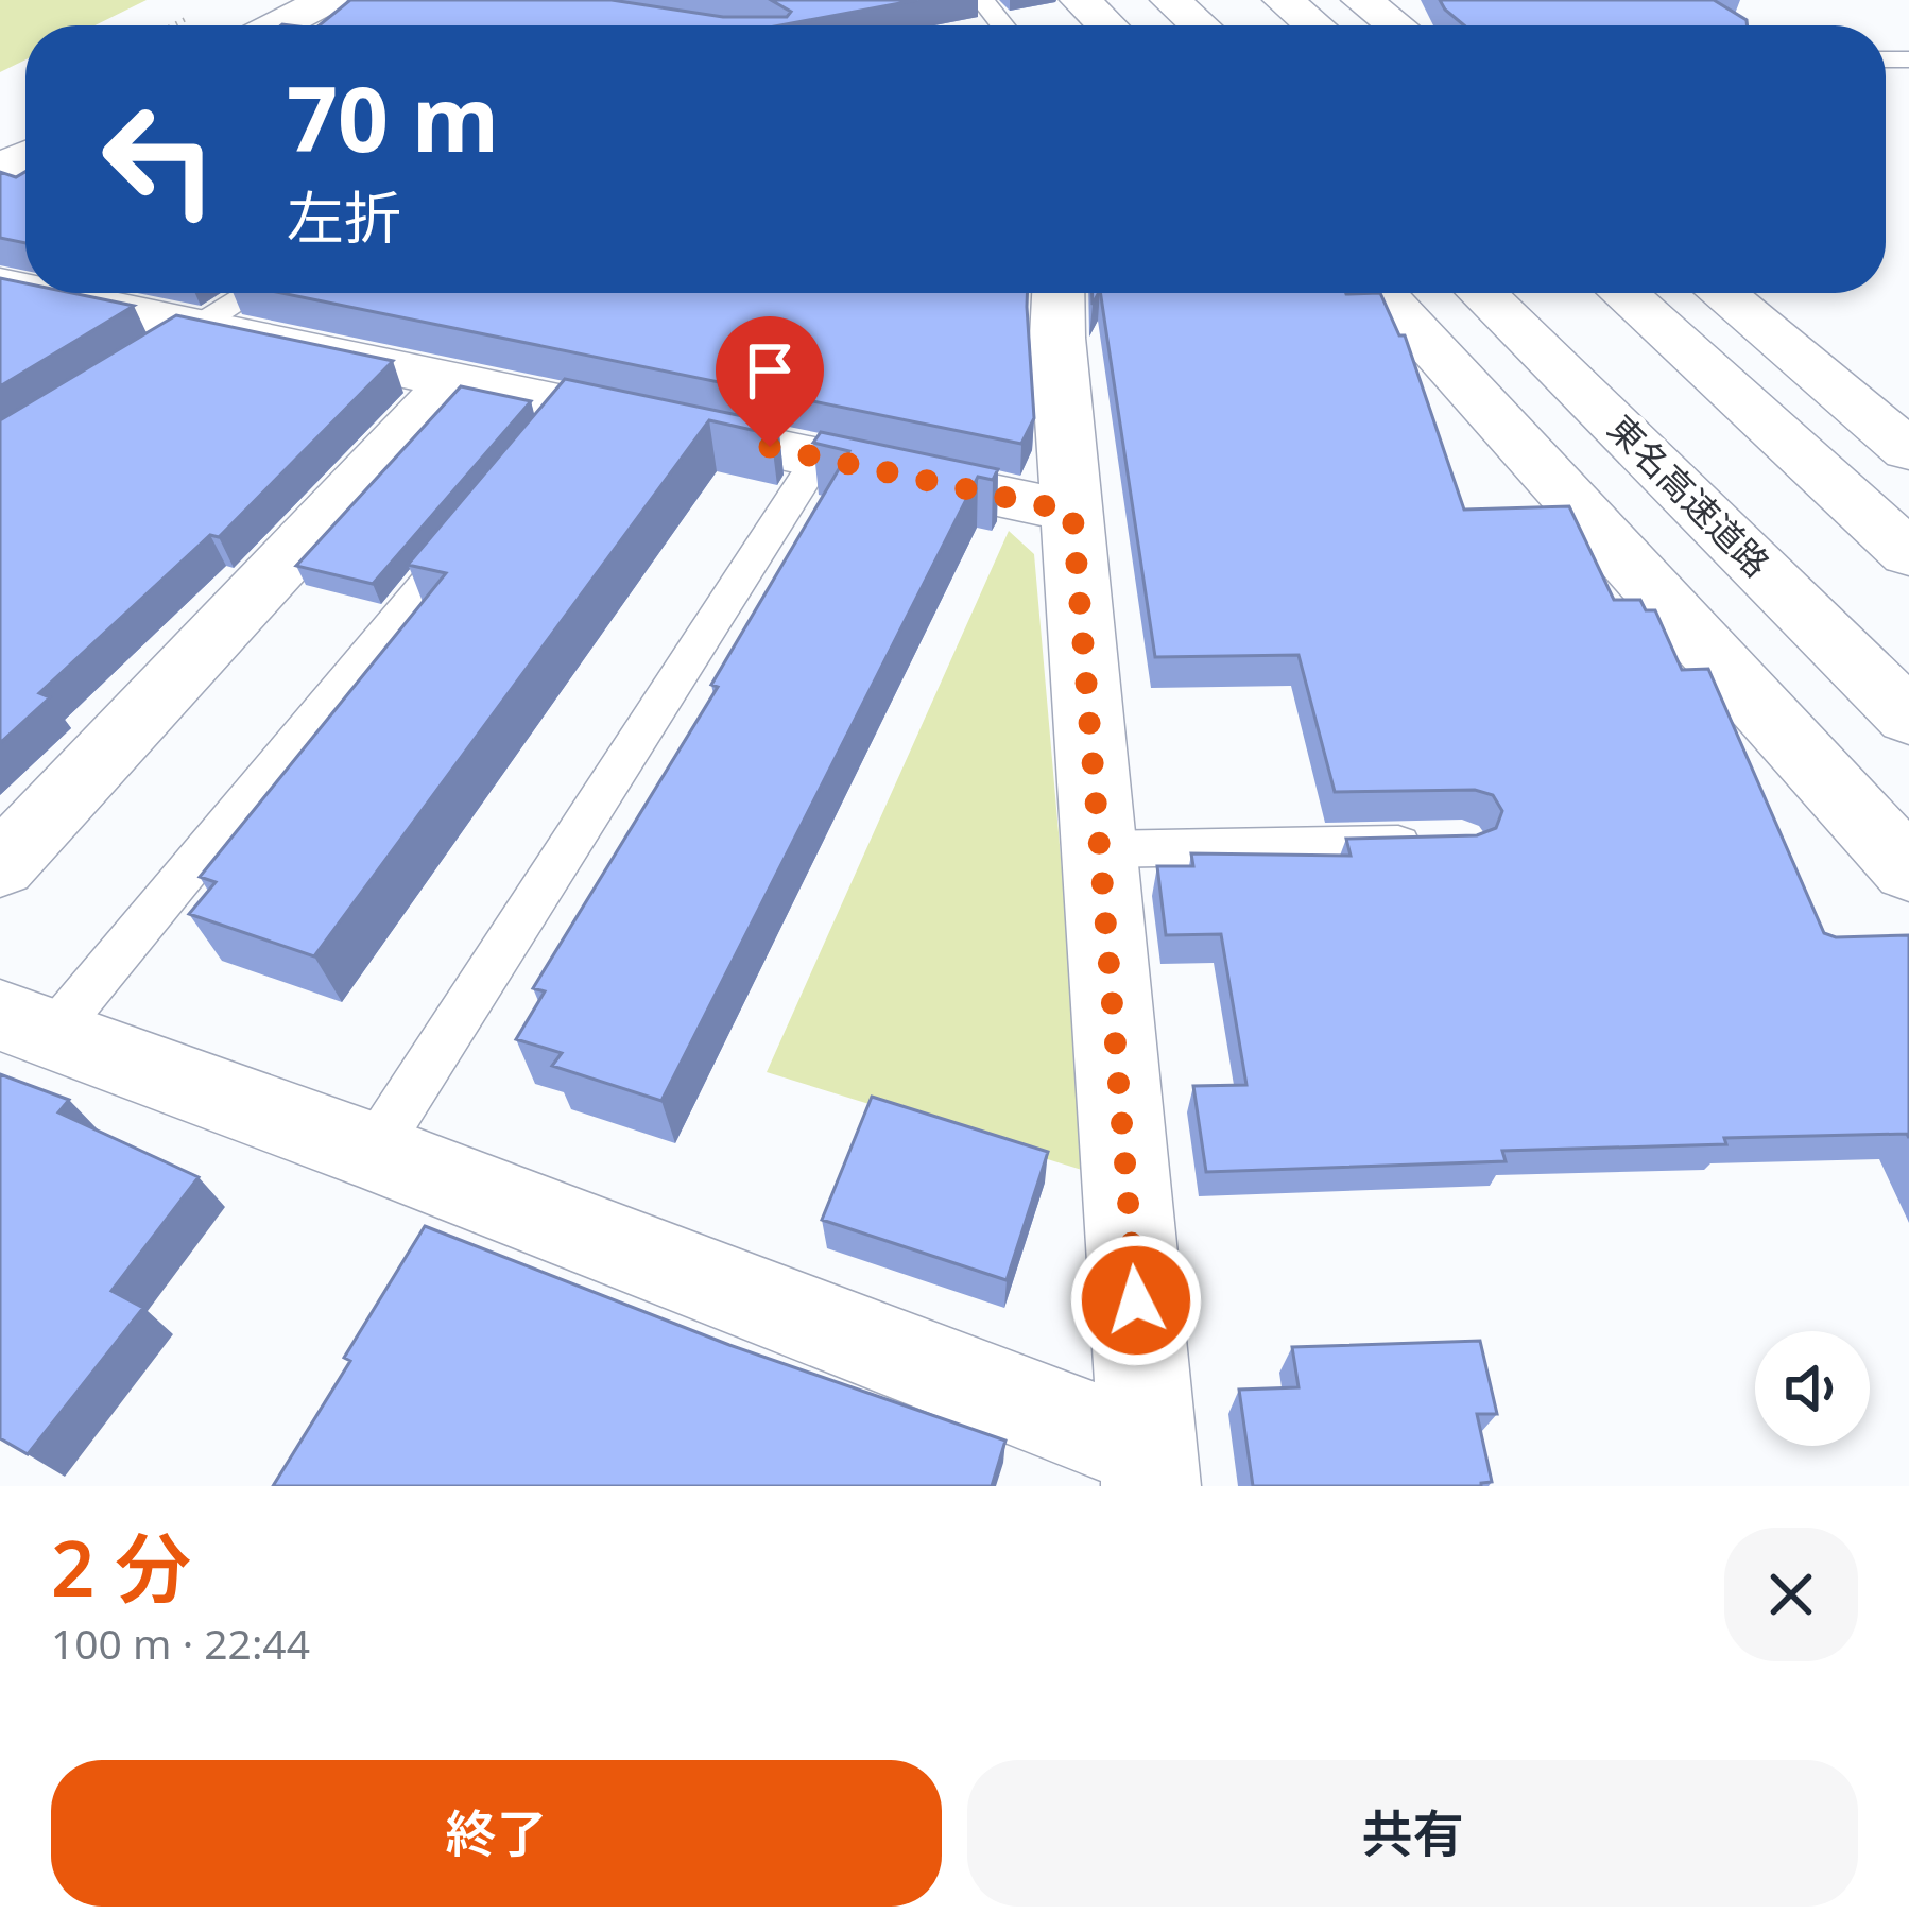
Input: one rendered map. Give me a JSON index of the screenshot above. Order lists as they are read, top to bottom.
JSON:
{
  "streets": {
    "main road": ["東名高速道路"]
  },
  "page": {
    "turn": ["70 m", "左折"],
    "heading": ["2 分", "100 m · 22:44"],
    "buttons": ["終了", "共有"]
  }
}
